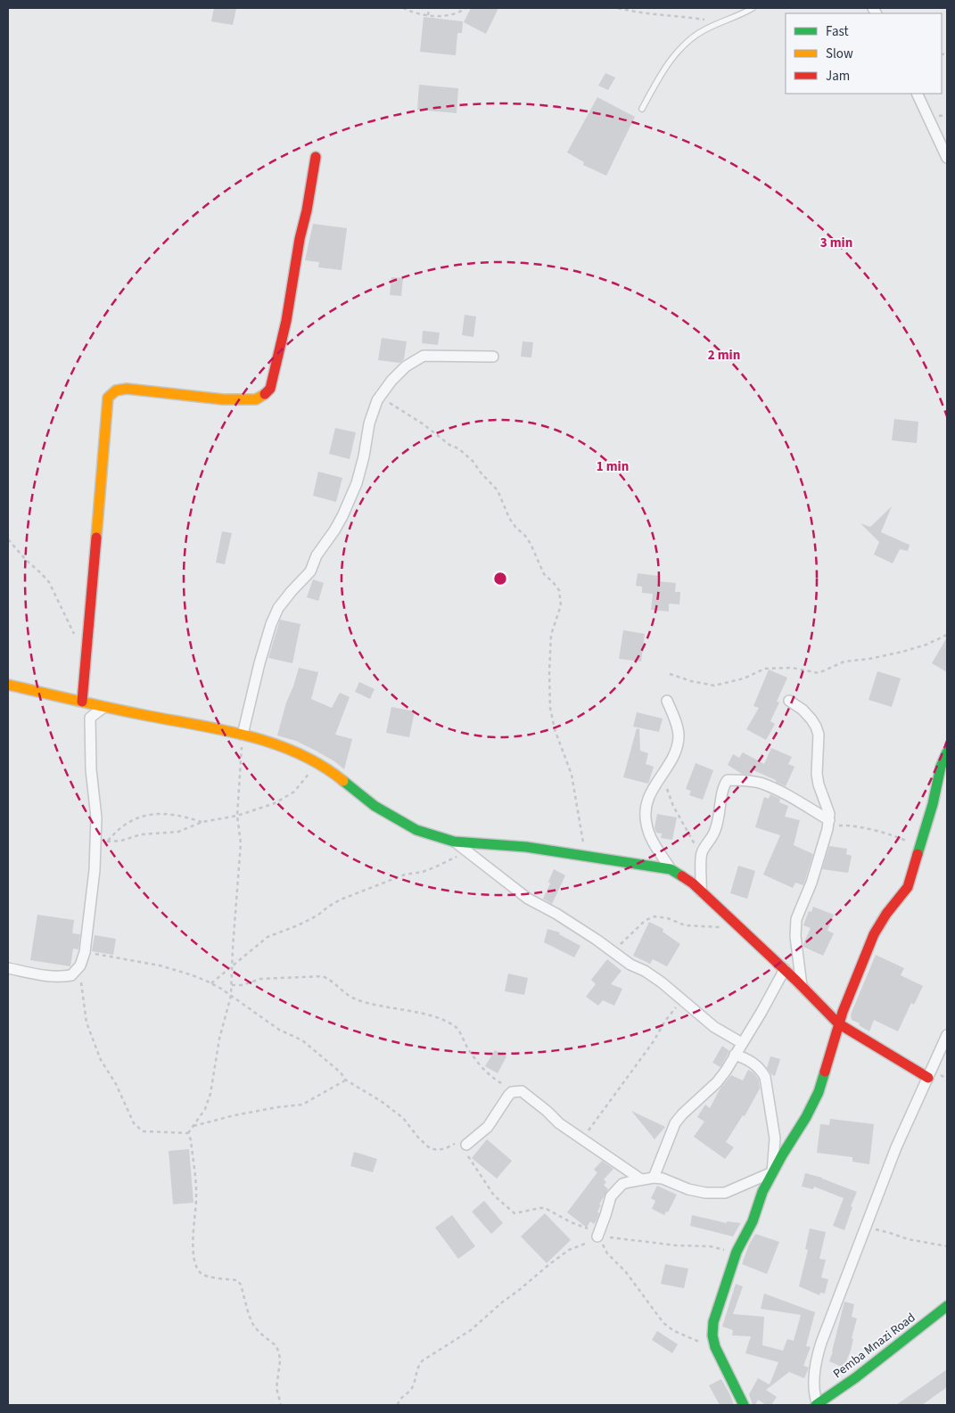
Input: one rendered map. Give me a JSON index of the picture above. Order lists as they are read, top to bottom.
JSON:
{
  "streets": {
    "street": ["Pemba Mnazi Road"]
  },
  "legend": ["Fast", "Slow", "Jam"],
  "rings": ["3 min", "2 min", "1 min"]
}
